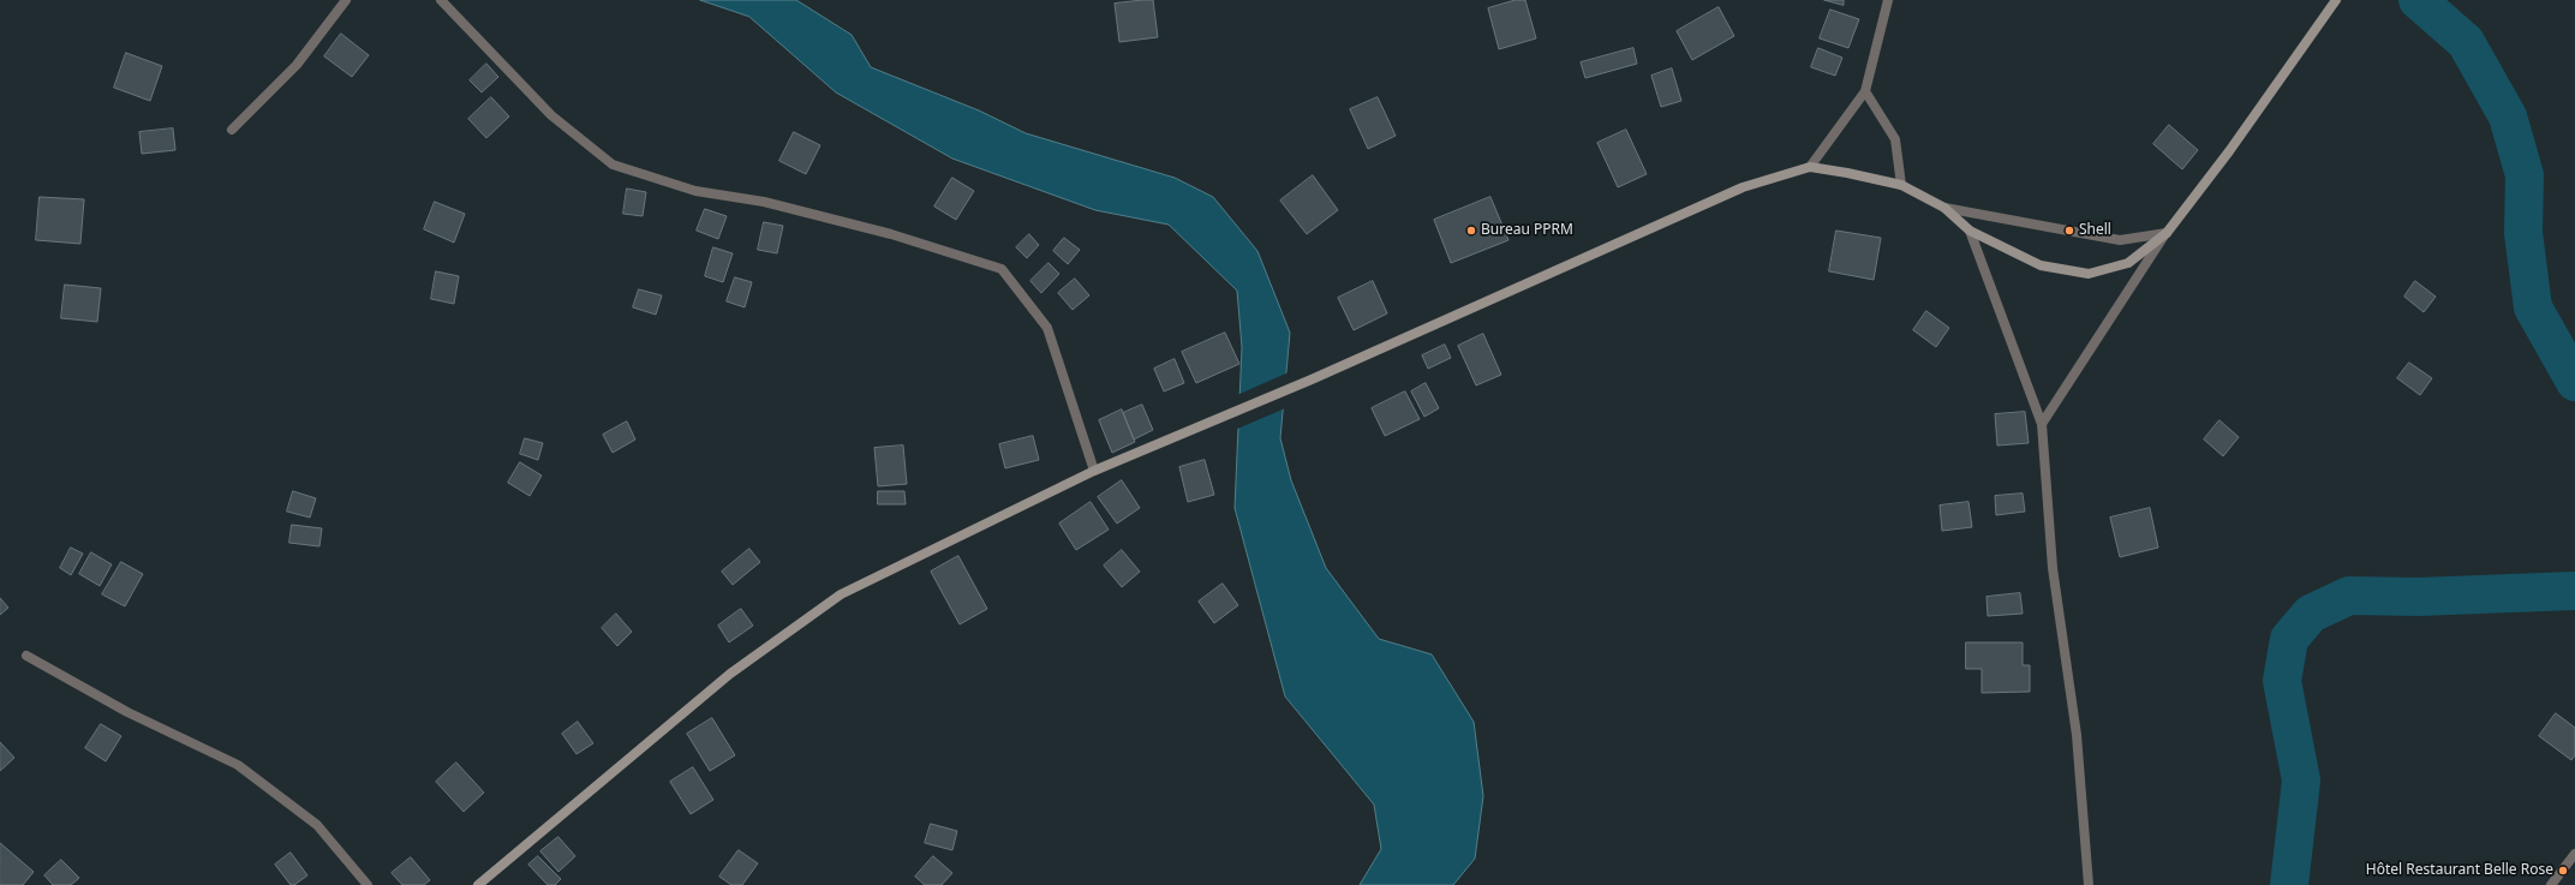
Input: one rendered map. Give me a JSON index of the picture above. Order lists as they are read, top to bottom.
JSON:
{
  "places": ["Bureau PPRM", "Shell", "Hôtel Restaurant Belle Rose"]
}
